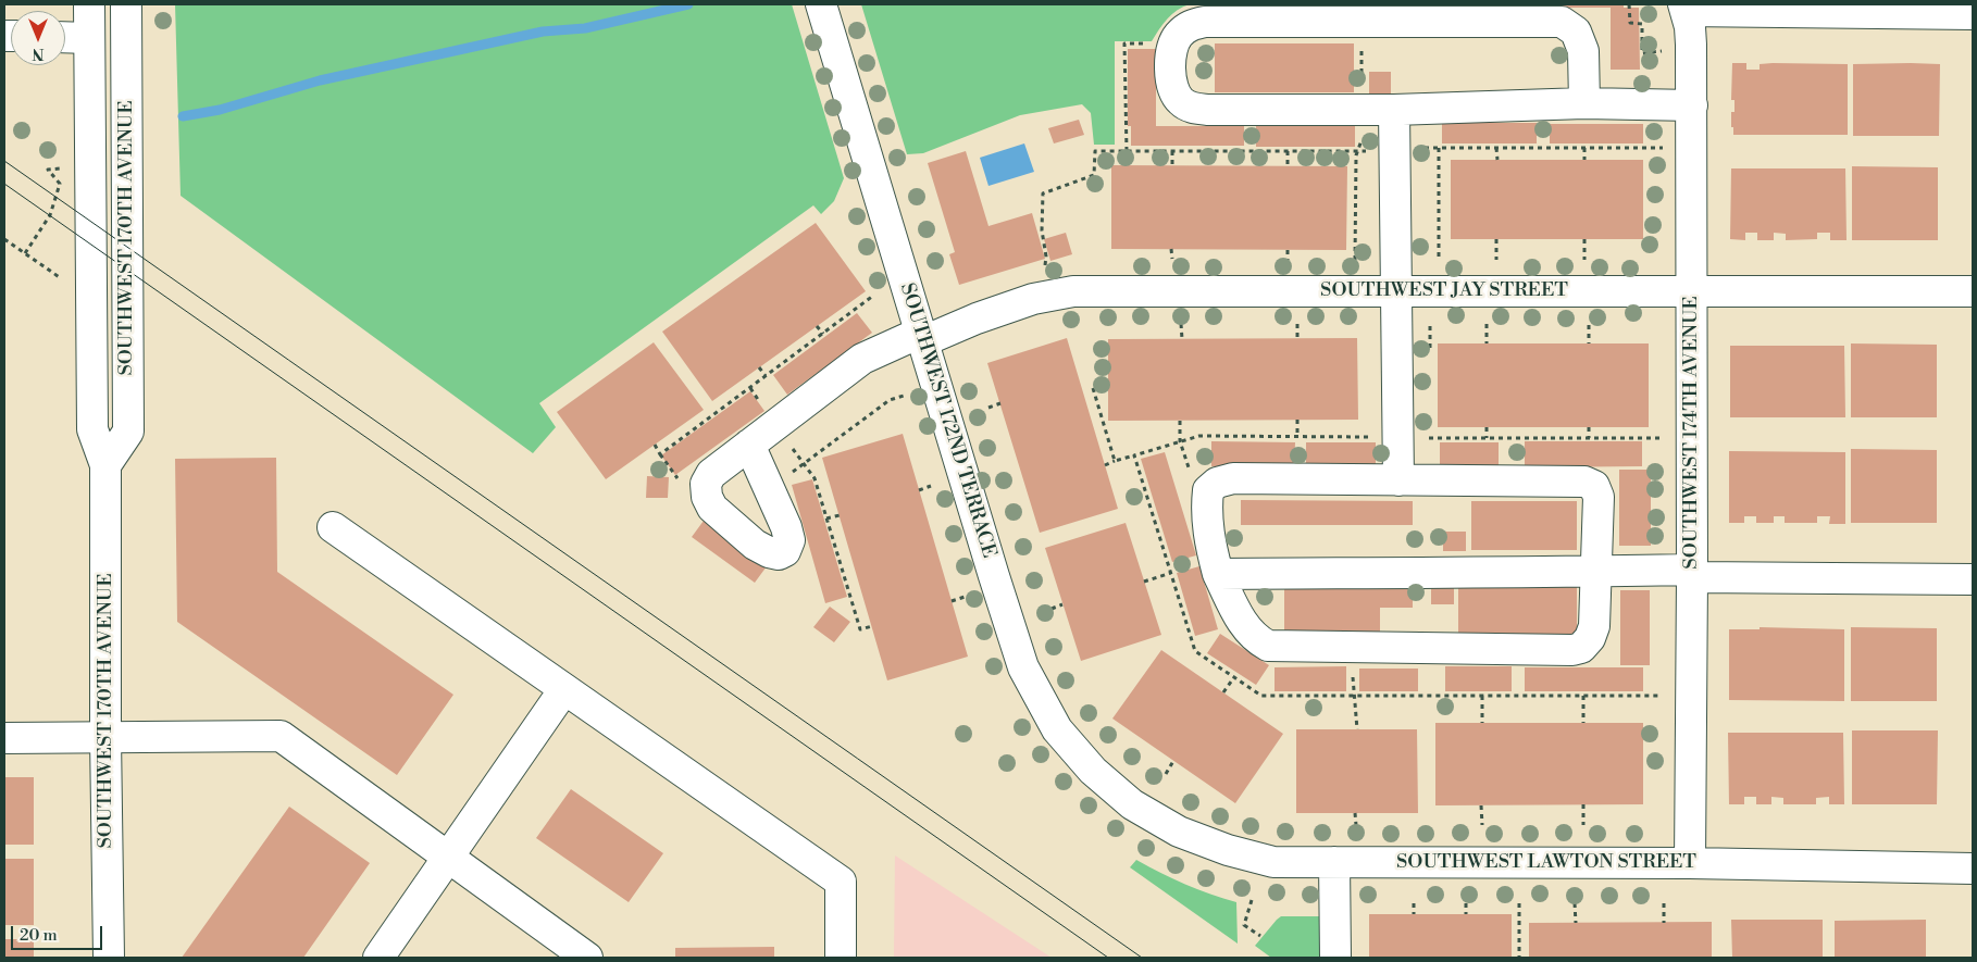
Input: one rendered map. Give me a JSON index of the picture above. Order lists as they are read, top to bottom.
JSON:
{
  "streets": {
    "street": [
      "SOUTHWEST 170TH AVENUE",
      "SOUTHWEST JAY STREET",
      "SOUTHWEST 172ND TERRACE",
      "SOUTHWEST 174TH AVENUE",
      "SOUTHWEST LAWTON STREET"
    ]
  },
  "crossings": [
    ["SOUTHWEST JAY STREET", "SOUTHWEST 172ND TERRACE"],
    ["SOUTHWEST JAY STREET", "SOUTHWEST 174TH AVENUE"],
    ["SOUTHWEST 172ND TERRACE", "SOUTHWEST LAWTON STREET"],
    ["SOUTHWEST 174TH AVENUE", "SOUTHWEST LAWTON STREET"]
  ],
  "scale_bar": "20 m",
  "north": "bottom"
}
